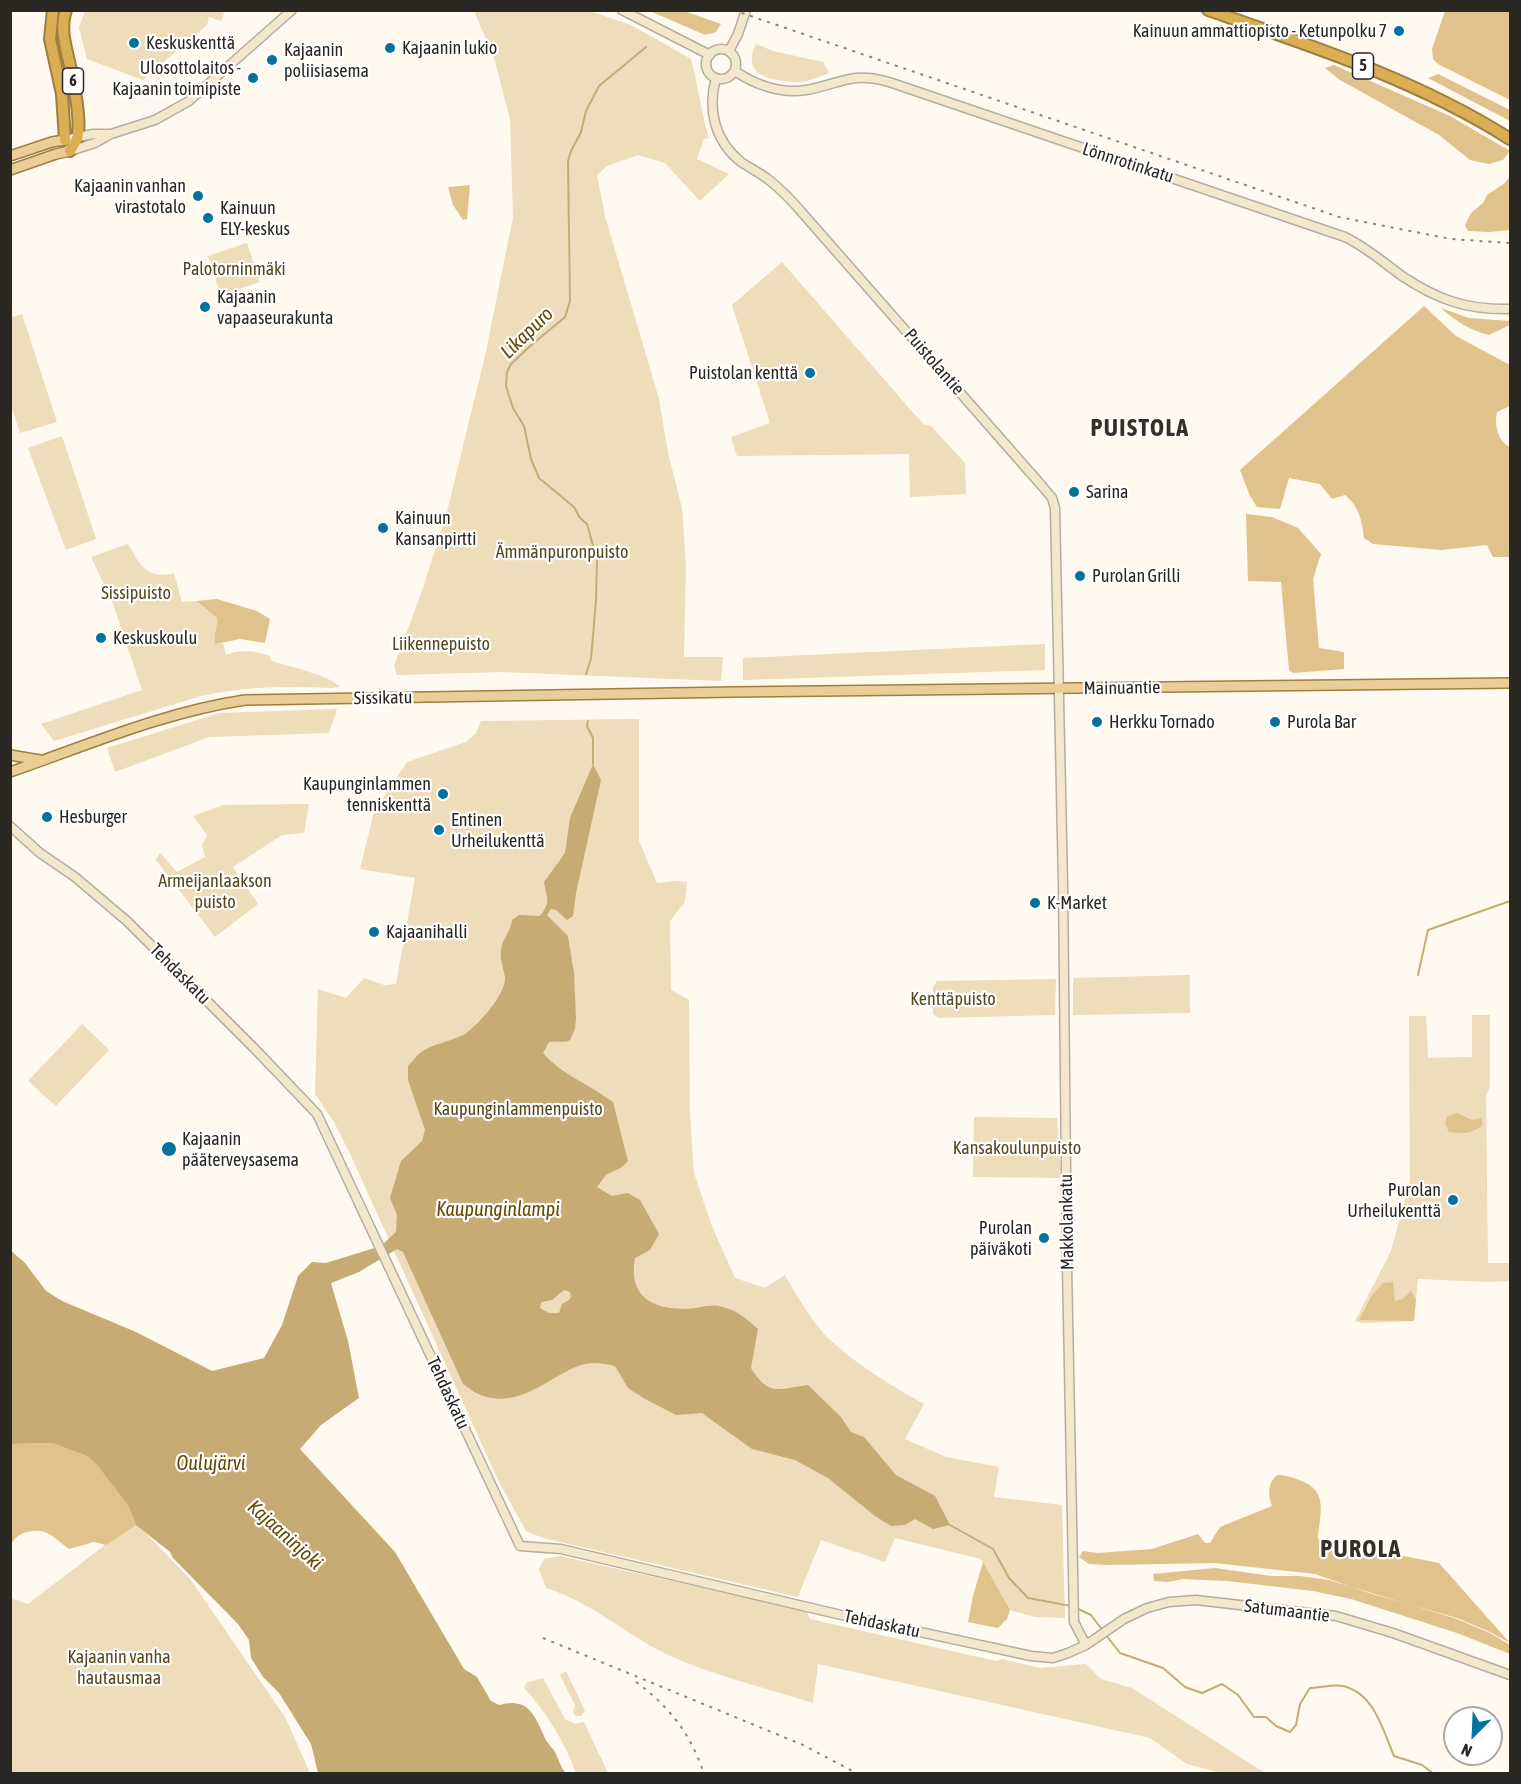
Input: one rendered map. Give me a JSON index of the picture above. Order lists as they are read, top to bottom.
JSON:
{
  "streets": {
    "highway": ["5", "6"],
    "main road": ["Mainuantie", "Sissikatu"],
    "street": [
      "Lönnrotinkatu",
      "Puistolantie",
      "Tehdaskatu",
      "Makkolankatu",
      "Satumaantie"
    ]
  },
  "crossings": [
    ["Lönnrotinkatu", "Puistolantie"],
    ["Puistolantie", "Mainuantie"],
    ["Puistolantie", "Makkolankatu"],
    ["Mainuantie", "Sissikatu"],
    ["Mainuantie", "Makkolankatu"],
    ["Tehdaskatu", "Satumaantie"],
    ["Makkolankatu", "Satumaantie"]
  ],
  "districts": ["PUISTOLA", "PUROLA"],
  "water": [
    "Likapuro",
    "Kaupunginlampi",
    "Oulujärvi",
    "Kajaaninjoki"
  ],
  "parks": [
    "Palotorninmäki",
    "Ämmänpuronpuisto",
    "Sissipuisto",
    "Liikennepuisto",
    "Armeijanlaakson puisto",
    "Kenttäpuisto",
    "Kaupunginlammenpuisto",
    "Kansakoulunpuisto",
    "Kajaanin vanha hautausmaa"
  ],
  "places": [
    "Kainuun ammattiopisto - Ketunpolku 7",
    "Keskuskenttä",
    "Kajaanin lukio",
    "Kajaanin poliisiasema",
    "Ulosottolaitos - Kajaanin toimipiste",
    "Kajaanin vanhan virastotalo",
    "Kainuun ELY-keskus",
    "Kajaanin vapaaseurakunta",
    "Puistolan kenttä",
    "Sarina",
    "Kainuun Kansanpirtti",
    "Purolan Grilli",
    "Keskuskoulu",
    "Herkku Tornado",
    "Purola Bar",
    "Kaupunginlammen tenniskenttä",
    "Hesburger",
    "Entinen Urheilukenttä",
    "K-Market",
    "Kajaanihalli",
    "Kajaanin pääterveysasema",
    "Purolan Urheilukenttä",
    "Purolan päiväkoti"
  ],
  "north": "bottom left"
}
